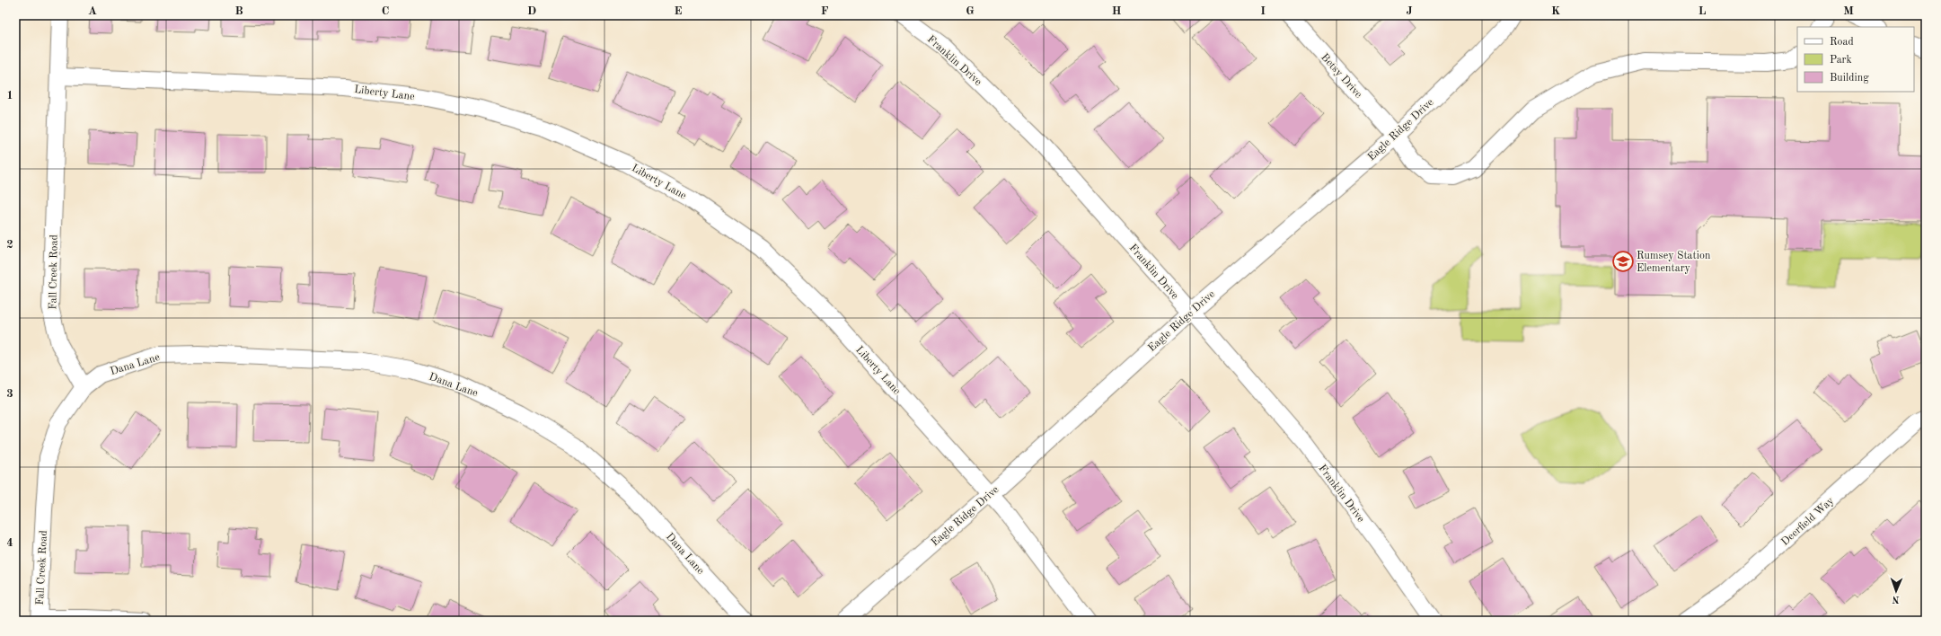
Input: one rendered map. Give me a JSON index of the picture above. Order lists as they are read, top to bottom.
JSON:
{
  "streets": {
    "street": [
      "Franklin Drive",
      "Betsy Drive",
      "Liberty Lane",
      "Eagle Ridge Drive",
      "Fall Creek Road",
      "Dana Lane",
      "Deerfield Way"
    ]
  },
  "crossings": [
    ["Franklin Drive", "Eagle Ridge Drive"],
    ["Betsy Drive", "Eagle Ridge Drive"],
    ["Liberty Lane", "Eagle Ridge Drive"],
    ["Liberty Lane", "Fall Creek Road"],
    ["Fall Creek Road", "Dana Lane"]
  ],
  "places": {
    "school or university": ["Rumsey Station Elementary"]
  },
  "legend": ["Road", "Park", "Building"],
  "north": "bottom",
  "grid": {
    "columns": [
      "A",
      "B",
      "C",
      "D",
      "E",
      "F",
      "G",
      "H",
      "I",
      "J",
      "K",
      "L",
      "M"
    ],
    "rows": [
      "1",
      "2",
      "3",
      "4"
    ]
  }
}
